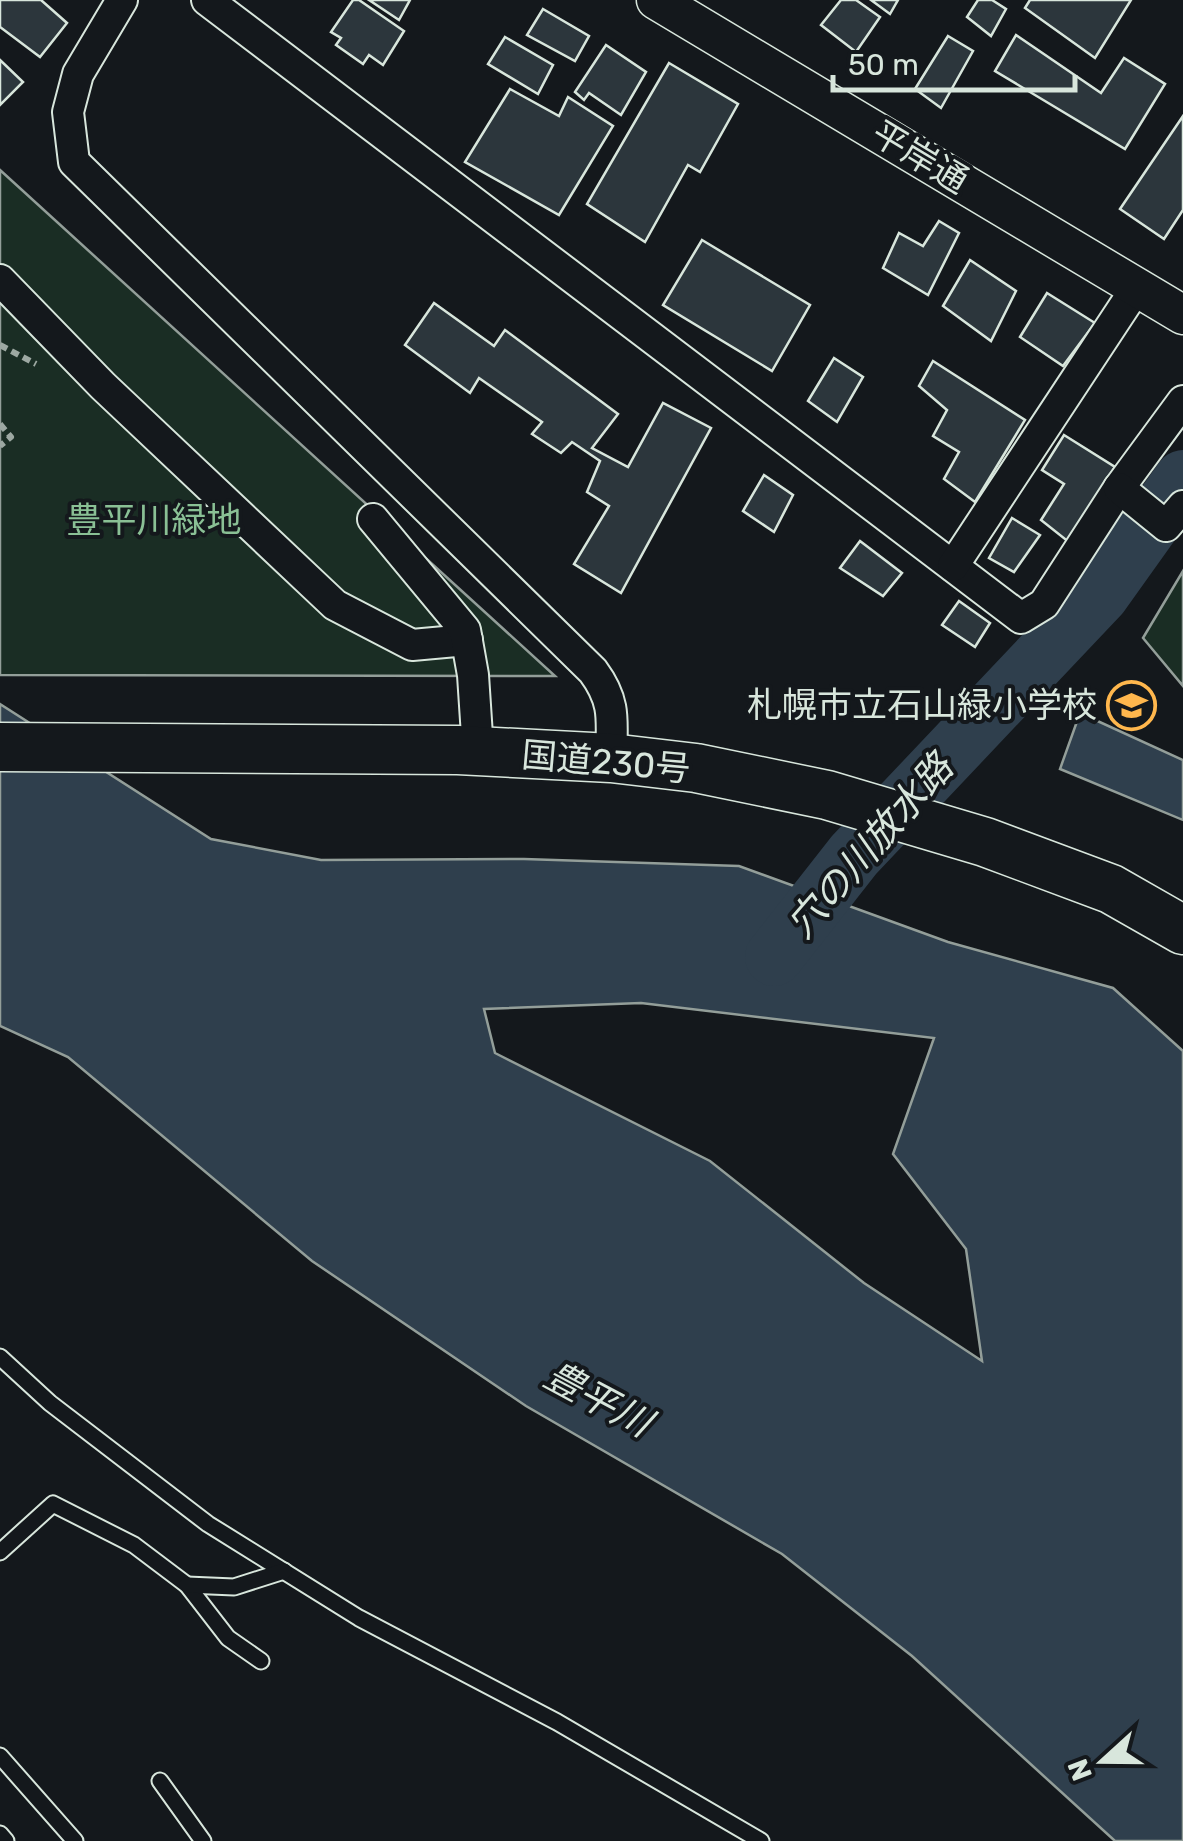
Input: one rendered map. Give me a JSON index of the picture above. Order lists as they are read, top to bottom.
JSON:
{
  "streets": {
    "highway": ["国道230号"],
    "street": ["平岸通"]
  },
  "water": ["穴の川放水路", "豊平川"],
  "parks": ["豊平川緑地"],
  "places": {
    "school or university": ["札幌市立石山緑小学校"]
  },
  "scale_bar": "50 m",
  "north": "left"
}
